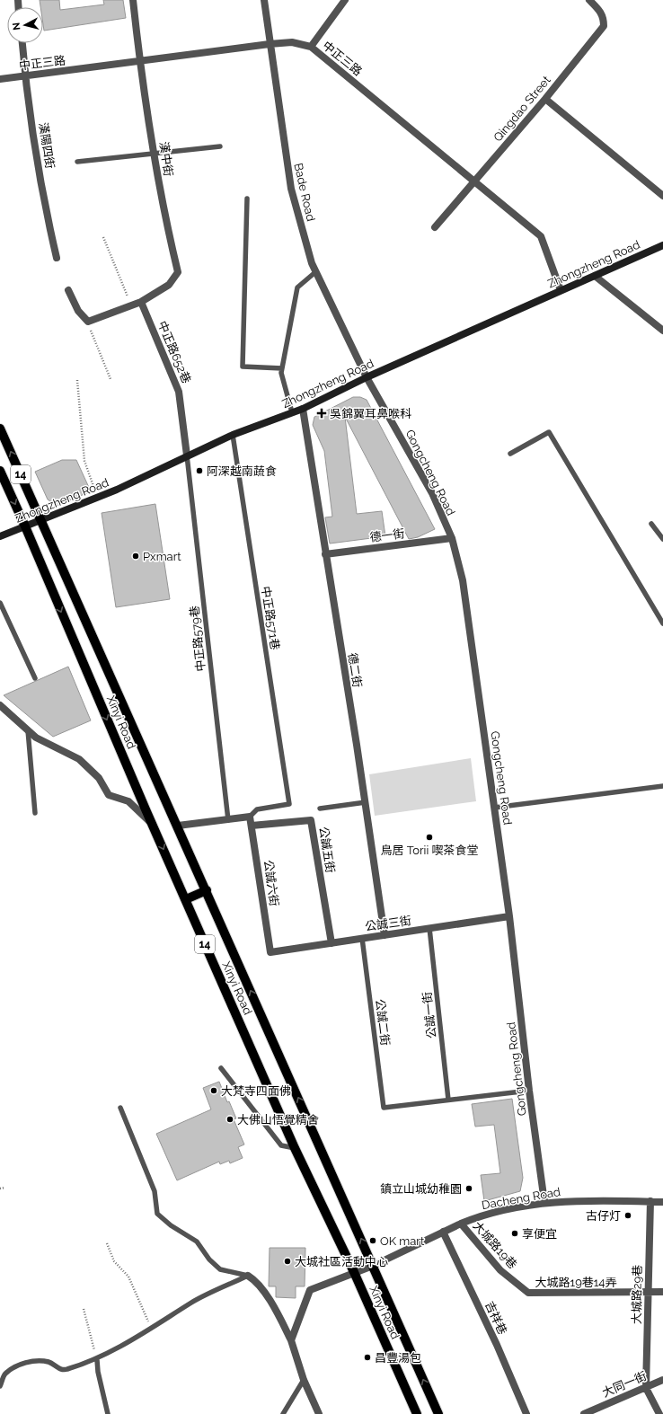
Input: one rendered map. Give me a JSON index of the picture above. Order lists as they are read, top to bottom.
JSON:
{
  "streets": {
    "main road": ["14", "Xinyi Road"],
    "street": [
      "中正三路",
      "Qingdao Street",
      "漢陽四街",
      "漢中街",
      "Bade Road",
      "Zhongzheng Road",
      "中正路652巷",
      "Gongcheng Road",
      "德一街",
      "德二街",
      "公誠五街",
      "公誠六街",
      "公誠三街",
      "Dacheng Road",
      "大城路19巷",
      "大城路19巷14弄",
      "大城路29巷",
      "吉祥巷",
      "大同一街"
    ],
    "lane": [
      "中正路571巷",
      "中正路579巷",
      "公誠一街",
      "公誠二街"
    ]
  },
  "crossings": [
    ["中正三路", "Qingdao Street"],
    ["中正三路", "漢陽四街"],
    ["中正三路", "漢中街"],
    ["中正三路", "Bade Road"],
    ["中正三路", "Zhongzheng Road"],
    ["漢中街", "中正路652巷"],
    ["Bade Road", "Zhongzheng Road"],
    ["Bade Road", "Gongcheng Road"],
    ["Zhongzheng Road", "中正路652巷"],
    ["Zhongzheng Road", "Gongcheng Road"],
    ["Zhongzheng Road", "14"],
    ["Zhongzheng Road", "中正路571巷"],
    ["Zhongzheng Road", "中正路579巷"],
    ["Zhongzheng Road", "德二街"],
    ["Zhongzheng Road", "Xinyi Road"],
    ["中正路652巷", "中正路579巷"],
    ["Gongcheng Road", "德一街"],
    ["Gongcheng Road", "公誠三街"],
    ["Gongcheng Road", "Dacheng Road"],
    ["14", "Xinyi Road"],
    ["德一街", "德二街"],
    ["中正路571巷", "公誠六街"],
    ["德二街", "公誠三街"],
    ["Xinyi Road", "Dacheng Road"],
    ["公誠五街", "公誠六街"],
    ["公誠五街", "公誠三街"],
    ["公誠六街", "公誠三街"],
    ["公誠三街", "公誠一街"],
    ["公誠三街", "公誠二街"],
    ["公誠一街", "公誠二街"],
    ["Dacheng Road", "大城路19巷"],
    ["Dacheng Road", "大城路29巷"],
    ["Dacheng Road", "吉祥巷"],
    ["大城路19巷", "大城路19巷14弄"],
    ["大城路19巷14弄", "大城路29巷"],
    ["大城路29巷", "大同一街"]
  ],
  "places": {
    "health": ["吳錦翼耳鼻喉科"],
    "other": [
      "阿深越南蔬食",
      "Pxmart",
      "鳥居 Torii 喫茶食堂",
      "大梵寺四面佛",
      "大佛山悟覺精舍",
      "鎮立山城幼稚園",
      "古仔灯",
      "享便宜",
      "OK mart",
      "大城社區活動中心",
      "昌豐湯包"
    ]
  },
  "north": "left"
}
